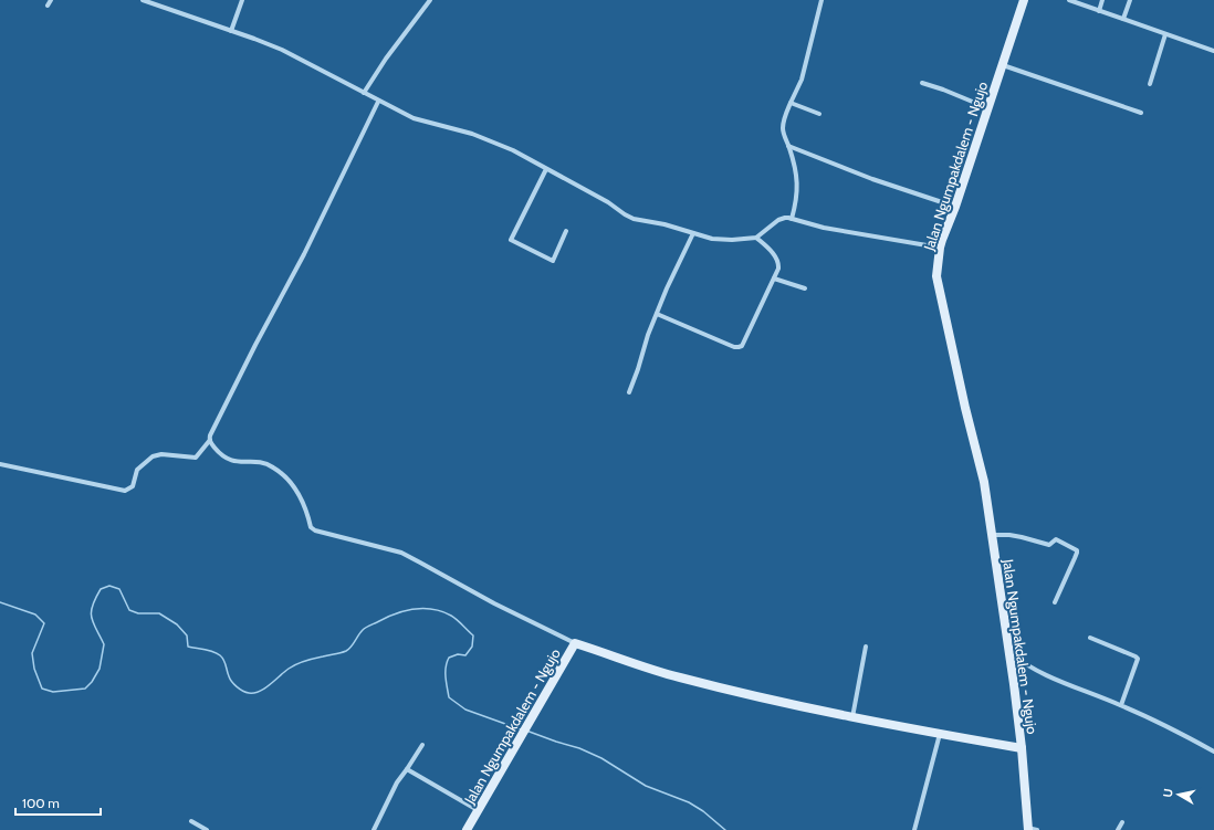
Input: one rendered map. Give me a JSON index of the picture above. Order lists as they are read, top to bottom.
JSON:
{
  "streets": {
    "street": ["Jalan Ngumpakdalem - Ngujo"]
  },
  "scale_bar": "100 m",
  "north": "left"
}
